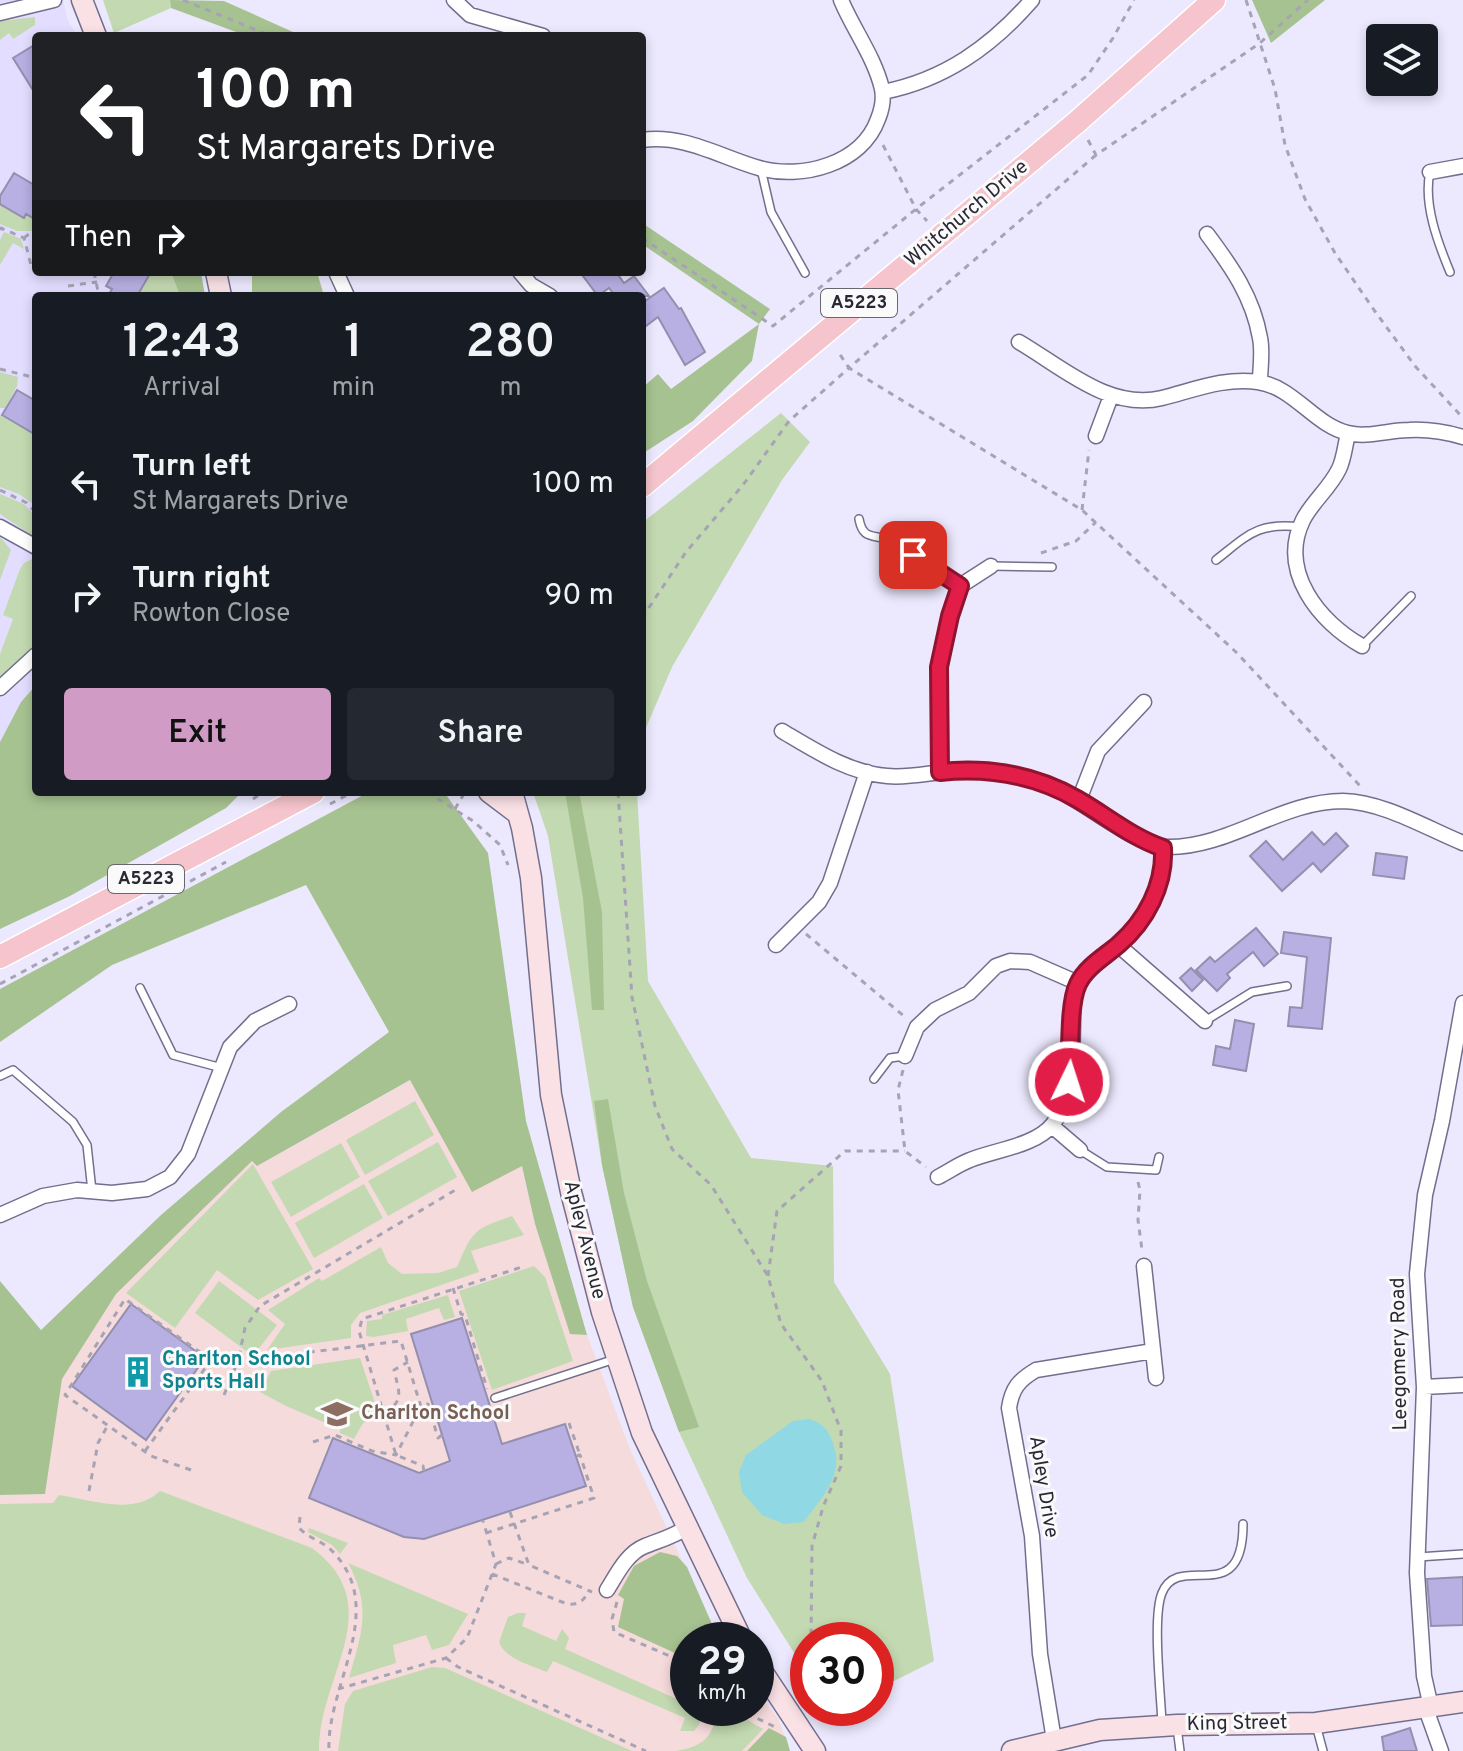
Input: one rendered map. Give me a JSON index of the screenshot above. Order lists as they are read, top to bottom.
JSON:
{
  "streets": {
    "main road": ["Whitchurch Drive", "A5223"],
    "street": [
      "Apley Avenue",
      "Leegomery Road",
      "Apley Drive",
      "King Street"
    ]
  },
  "crossings": [
    ["Leegomery Road", "King Street"],
    ["Apley Drive", "King Street"]
  ],
  "places": {
    "building": ["Charlton School Sports Hall"],
    "school or university": ["Charlton School"]
  },
  "page": {
    "turn": ["100 m", "St Margarets Drive"],
    "then": "Then",
    "eta": [
      "12:43",
      "Arrival",
      "1",
      "min",
      "280",
      "m"
    ],
    "list": [
      {
        "name": "Turn left",
        "note": "St Margarets Drive",
        "value": "100 m"
      },
      {
        "name": "Turn right",
        "note": "Rowton Close",
        "value": "90 m"
      }
    ],
    "buttons": ["Exit", "Share"],
    "speed": "29 km/h",
    "limit": "30"
  }
}
